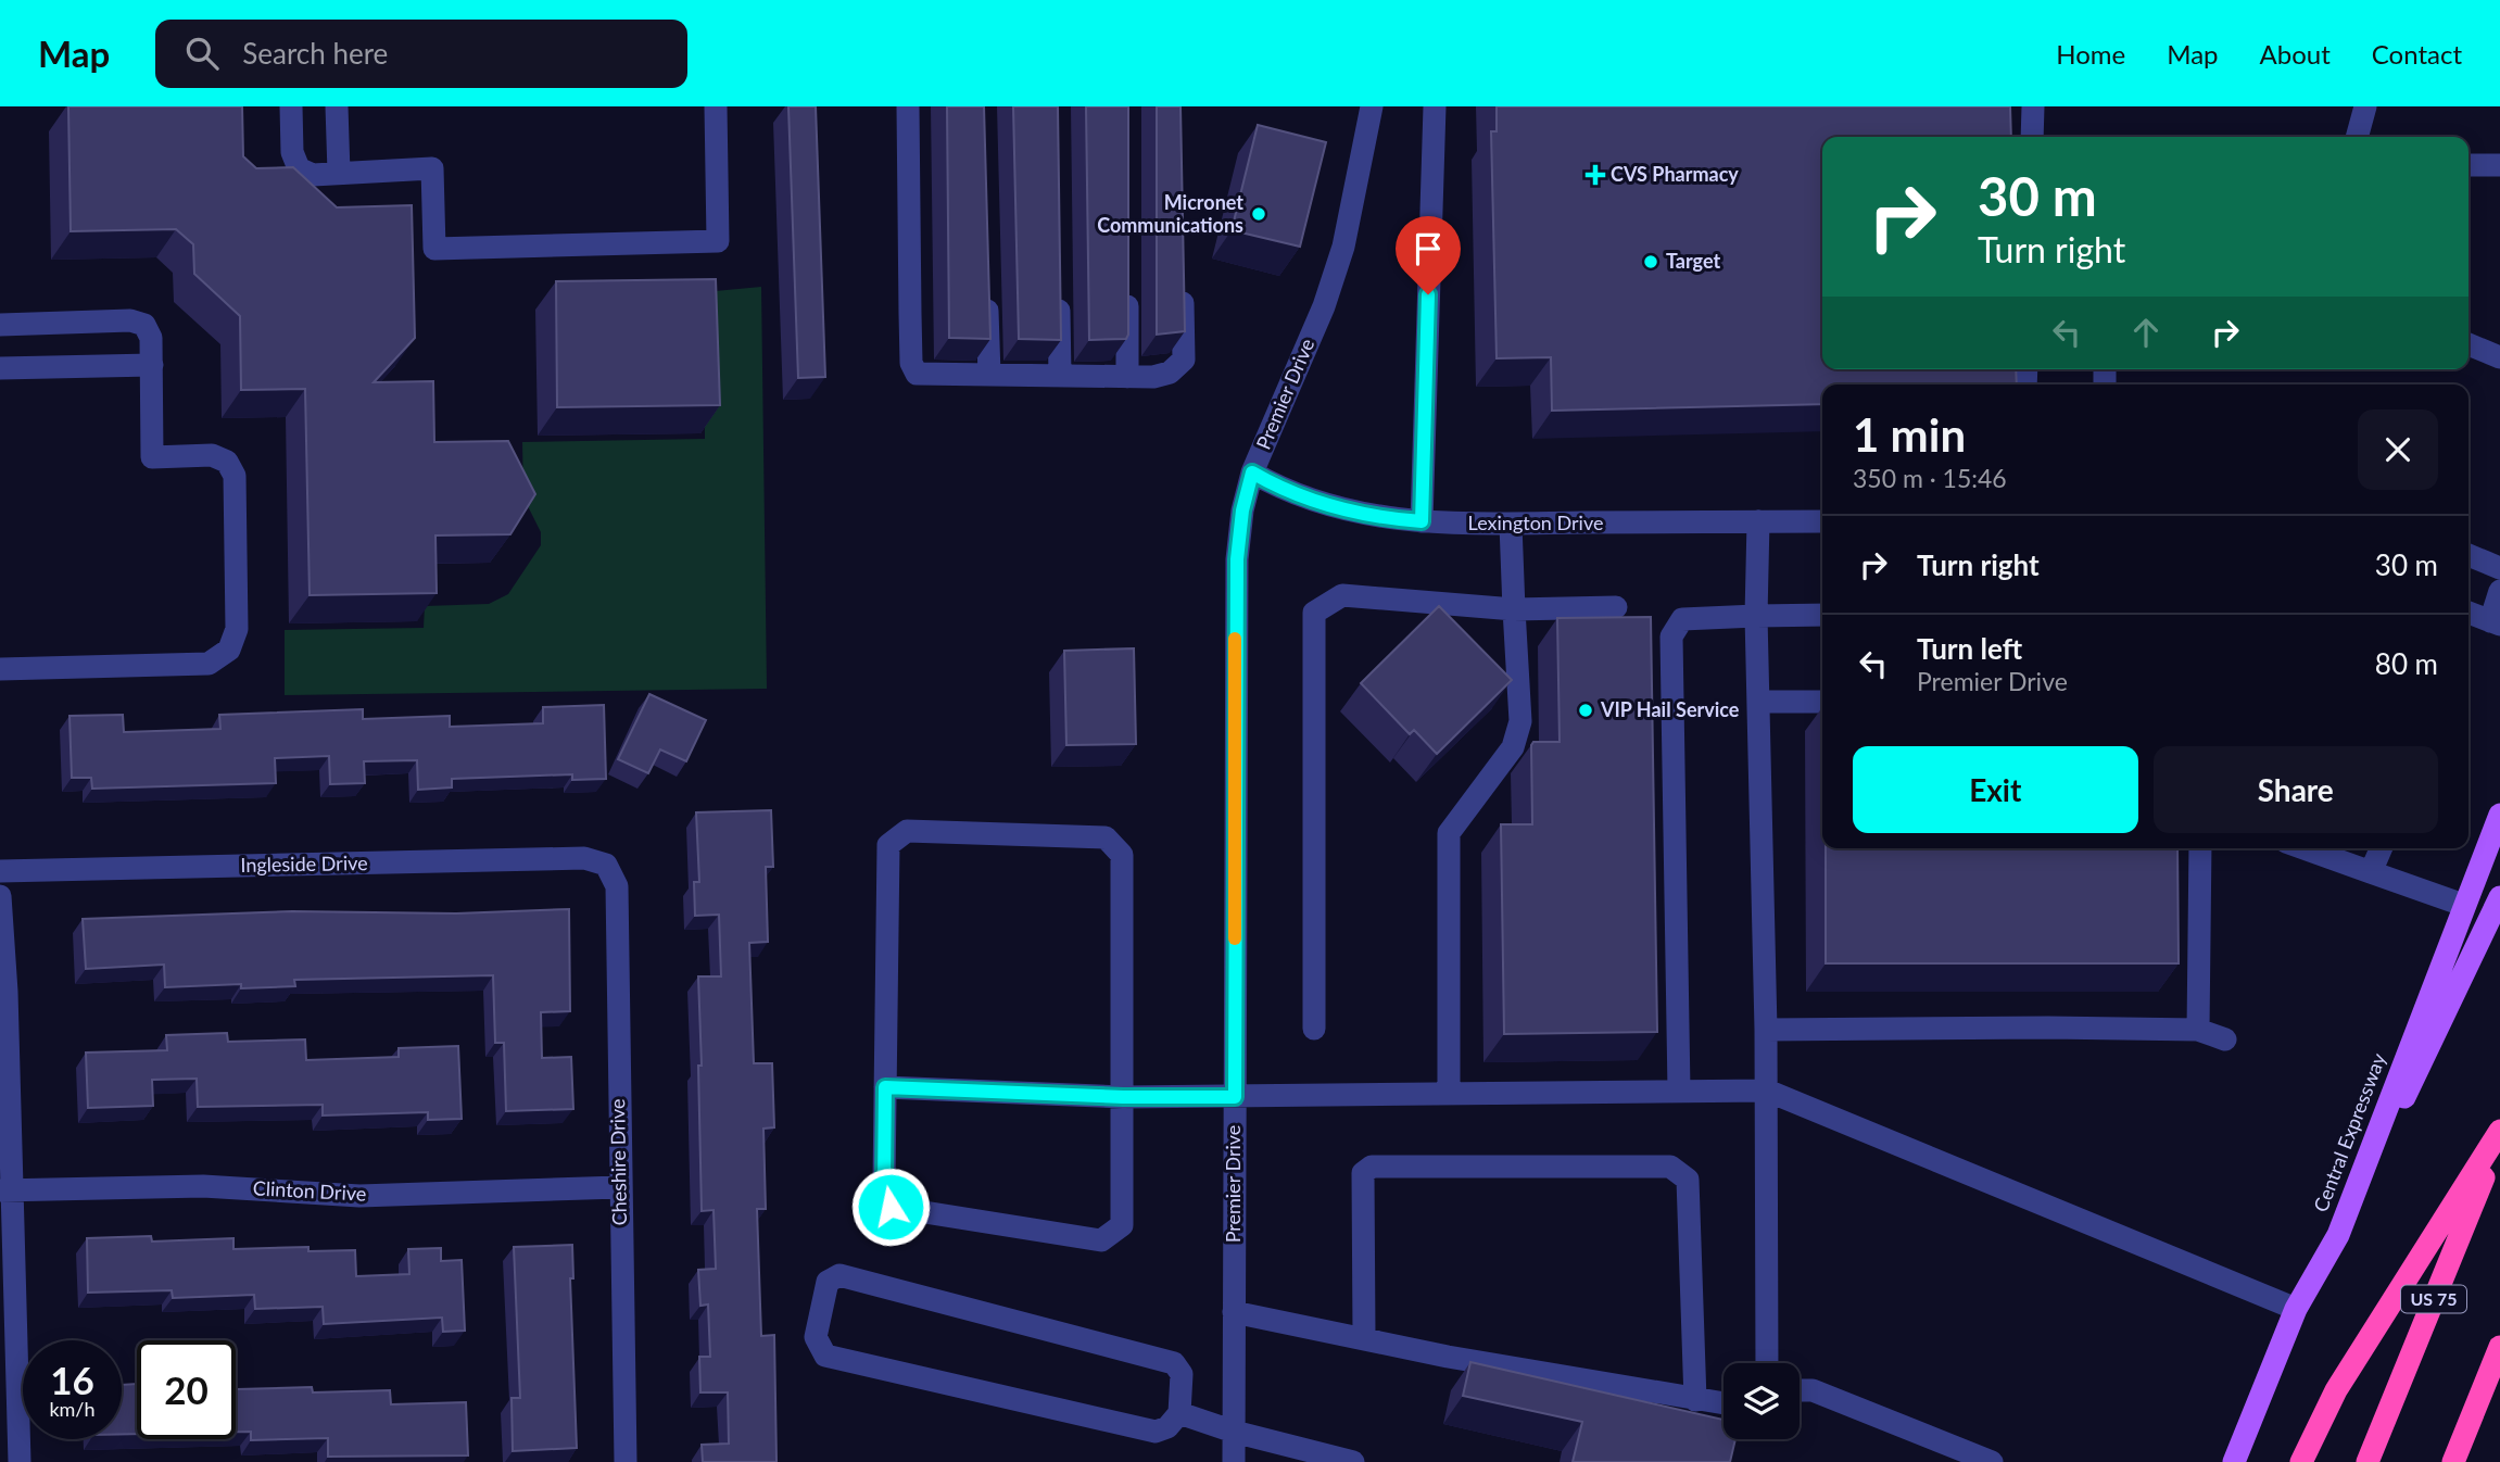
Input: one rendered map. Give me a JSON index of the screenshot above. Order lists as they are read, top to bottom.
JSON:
{
  "streets": {
    "highway": ["US 75"],
    "main road": ["Central Expressway"],
    "street": [
      "Premier Drive",
      "Lexington Drive",
      "Ingleside Drive",
      "Cheshire Drive",
      "Clinton Drive"
    ]
  },
  "crossings": [
    ["Premier Drive", "Lexington Drive"],
    ["Ingleside Drive", "Cheshire Drive"],
    ["Cheshire Drive", "Clinton Drive"]
  ],
  "places": {
    "health": ["CVS Pharmacy"],
    "other": ["Micronet Communications", "Target", "VIP Hail Service"]
  },
  "page": {
    "header": "Map",
    "search": "Search here",
    "nav": [
      "Home",
      "Map",
      "About",
      "Contact"
    ],
    "turn": ["30 m", "Turn right"],
    "heading": ["1 min", "350 m · 15:46"],
    "list": [
      {
        "name": "Turn right",
        "value": "30 m"
      },
      {
        "name": "Turn left",
        "note": "Premier Drive",
        "value": "80 m"
      }
    ],
    "buttons": ["Exit", "Share"],
    "speed": "16 km/h",
    "limit": "20"
  }
}
